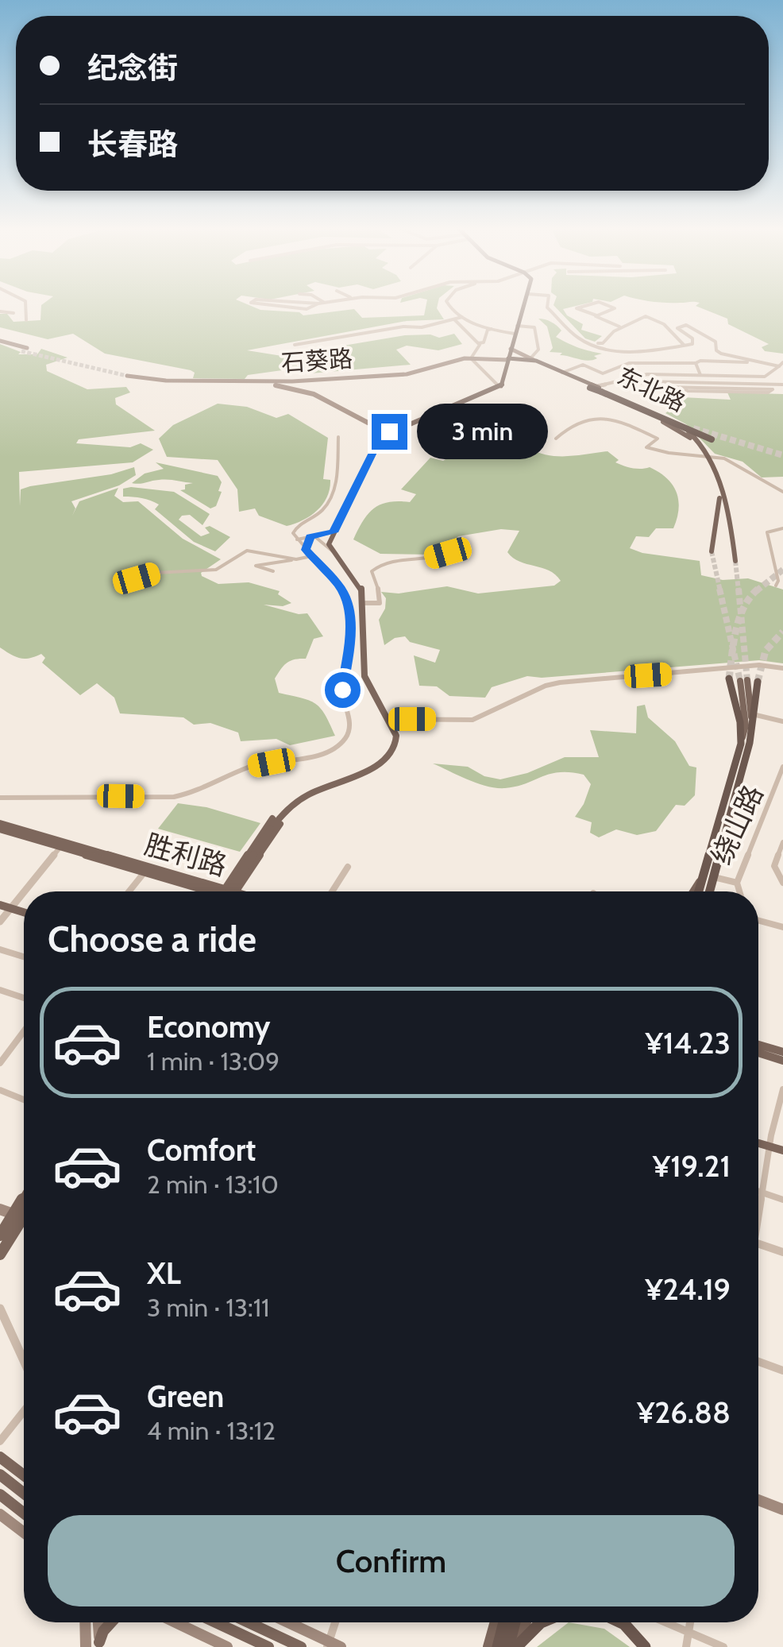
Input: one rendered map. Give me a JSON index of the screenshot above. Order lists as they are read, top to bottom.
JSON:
{
  "streets": {
    "main road": ["石葵路", "东北路", "胜利路"],
    "street": ["绕山路"]
  },
  "crossings": [
    ["石葵路", "东北路"]
  ],
  "page": {
    "banner": ["纪念街", "长春路"],
    "bubble": "3 min",
    "heading": "Choose a ride",
    "list": [
      {
        "name": "Economy",
        "note": "1 min · 13:09",
        "value": "¥14.23"
      },
      {
        "name": "Comfort",
        "note": "2 min · 13:10",
        "value": "¥19.21"
      },
      {
        "name": "XL",
        "note": "3 min · 13:11",
        "value": "¥24.19"
      },
      {
        "name": "Green",
        "note": "4 min · 13:12",
        "value": "¥26.88"
      }
    ],
    "buttons": "Confirm"
  }
}
